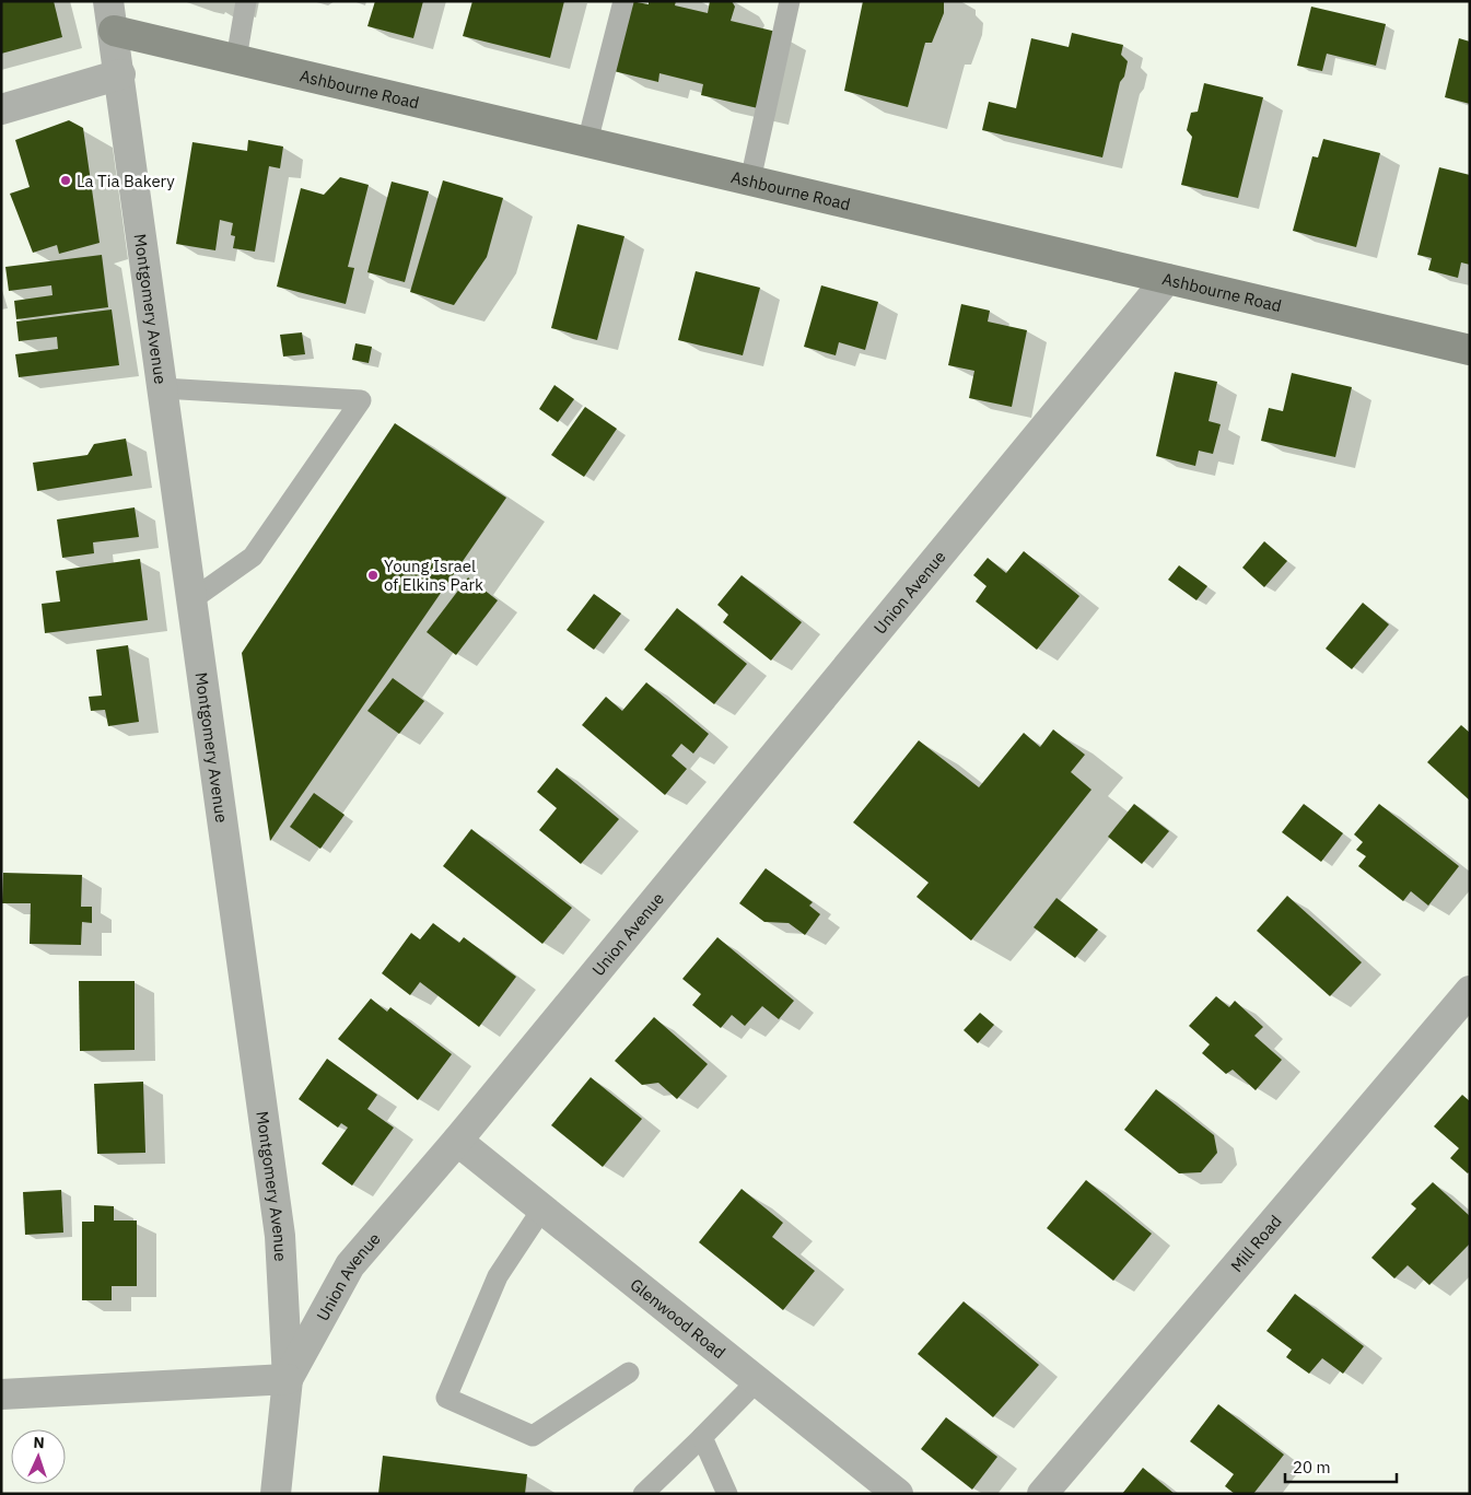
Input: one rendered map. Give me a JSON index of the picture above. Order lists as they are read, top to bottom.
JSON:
{
  "streets": {
    "street": [
      "Ashbourne Road",
      "Montgomery Avenue",
      "Union Avenue",
      "Mill Road",
      "Glenwood Road"
    ]
  },
  "crossings": [
    ["Ashbourne Road", "Montgomery Avenue"],
    ["Ashbourne Road", "Union Avenue"],
    ["Montgomery Avenue", "Union Avenue"],
    ["Union Avenue", "Glenwood Road"]
  ],
  "places": ["La Tia Bakery", "Young Israel of Elkins Park"],
  "scale_bar": "20 m",
  "north": "top"
}
